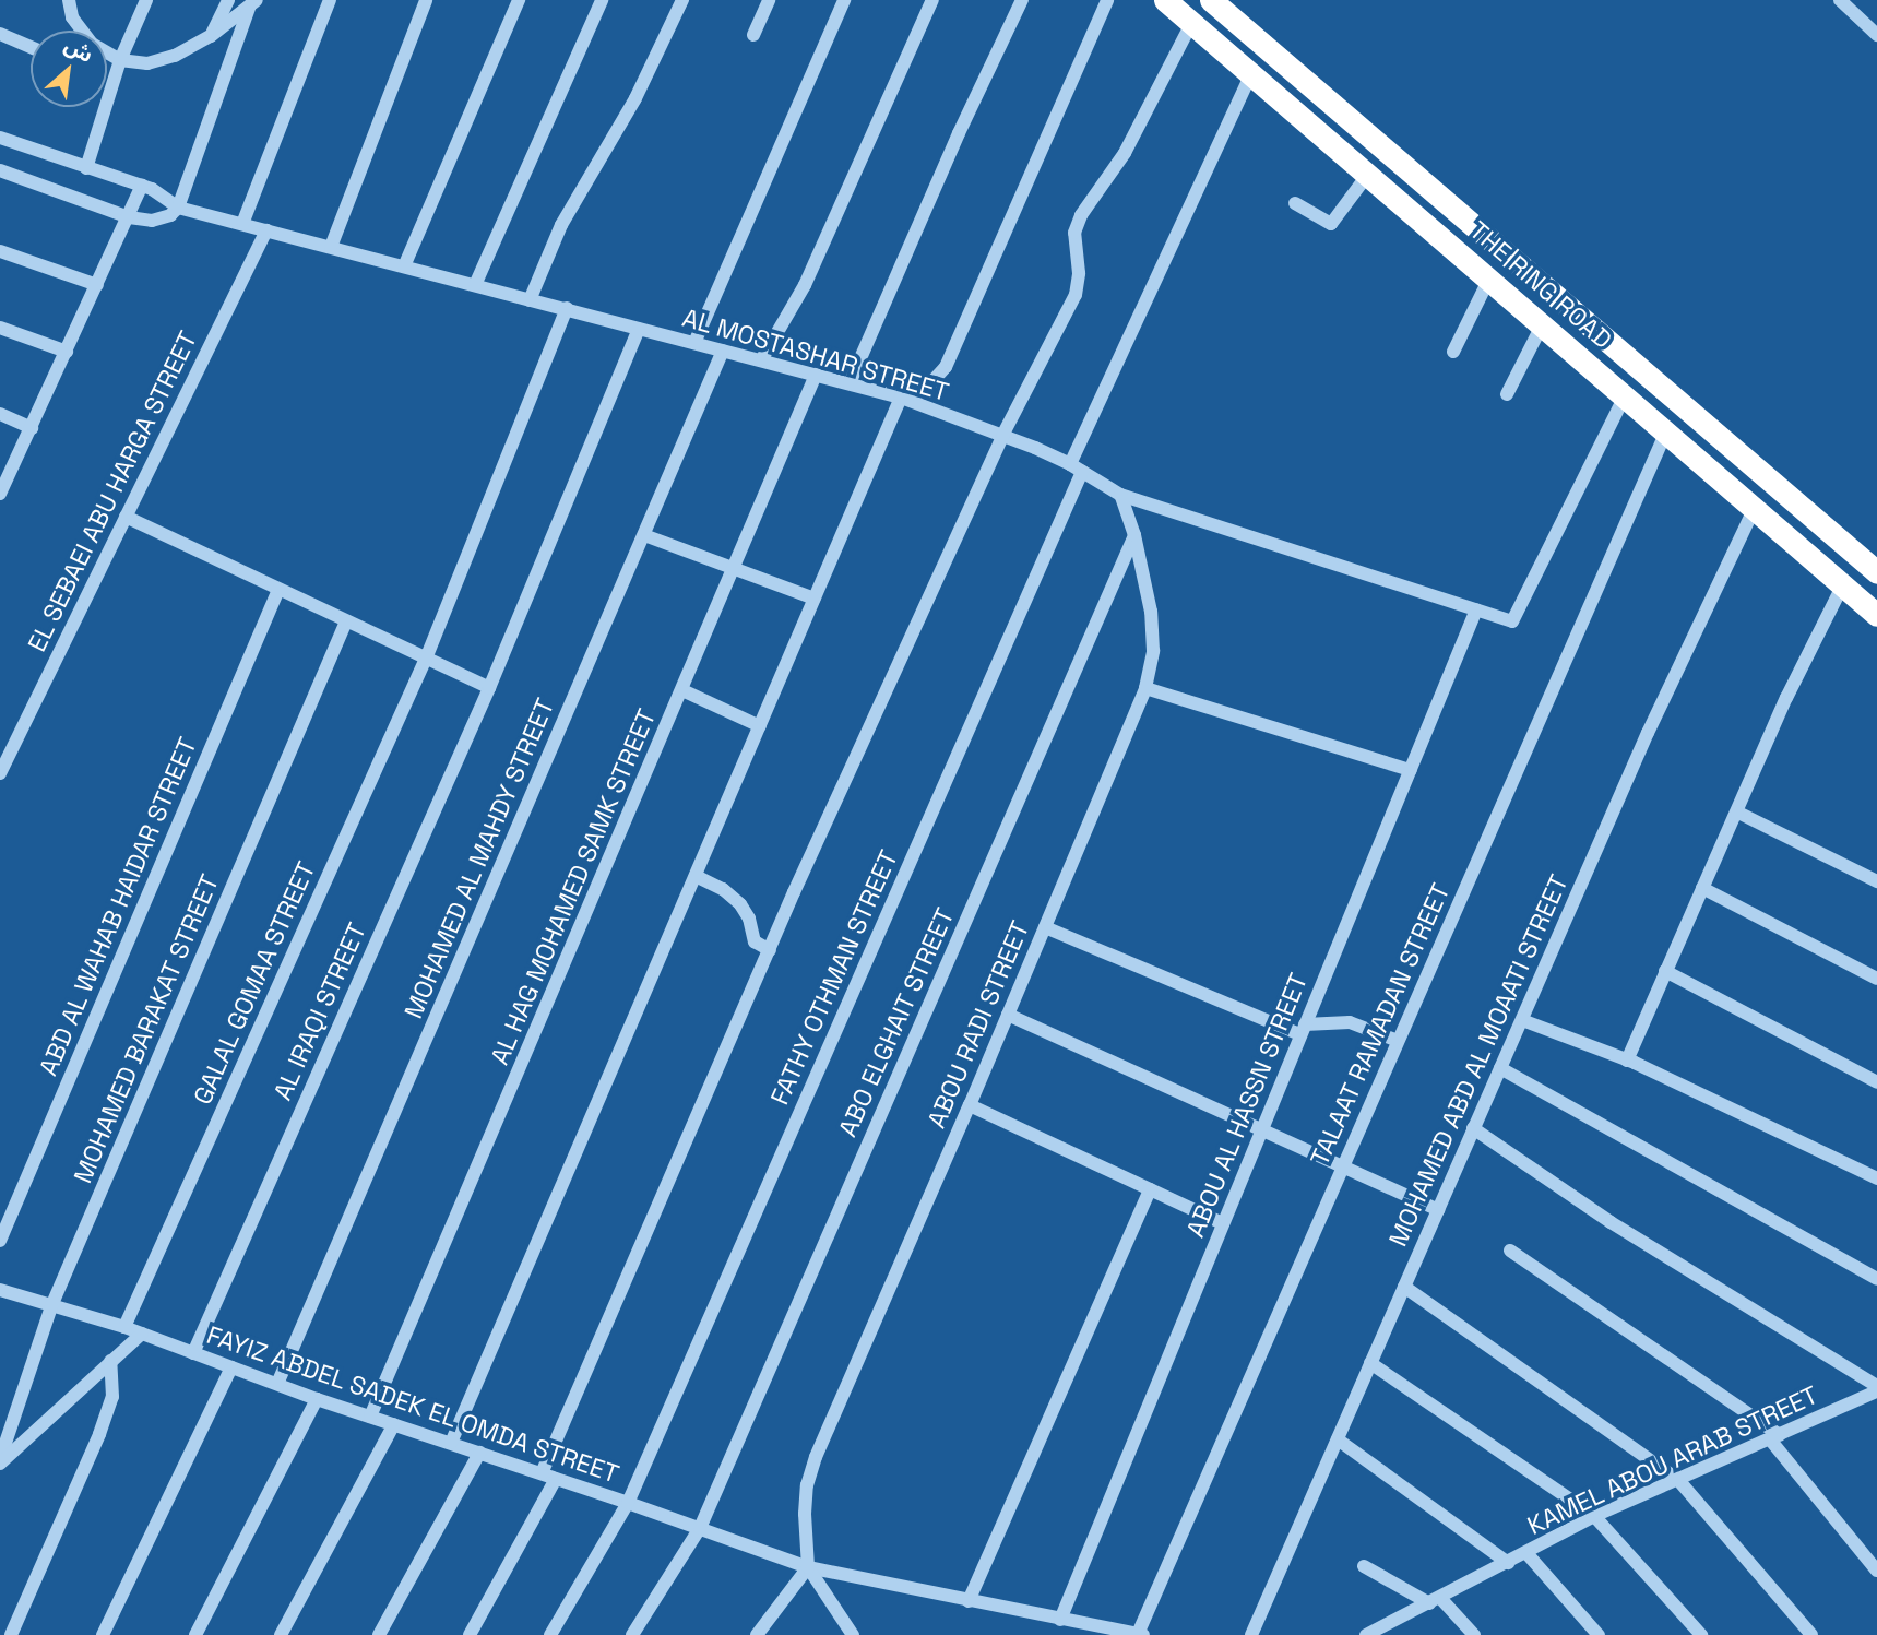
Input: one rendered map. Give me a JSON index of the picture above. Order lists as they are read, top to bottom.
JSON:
{
  "streets": {
    "highway": ["THE RING ROAD"],
    "street": [
      "AL MOSTASHAR STREET",
      "EL SEBAEI ABU HARGA STREET",
      "MOHAMED AL MAHDY STREET",
      "AL HAG MOHAMED SAMK STREET",
      "ABD AL WAHAB HAIDAR STREET",
      "FATHY OTHMAN STREET",
      "GALAL GOMAA STREET",
      "AL IRAQI STREET",
      "ABO ELGHAIT STREET",
      "ABOU RADI STREET",
      "TALAAT RAMADAN STREET",
      "MOHAMED BARAKAT STREET",
      "MOHAMED ABD AL MOAATI STREET",
      "ABOU AL HASSN STREET",
      "FAYIZ ABDEL SADEK EL OMDA STREET",
      "KAMEL ABOU ARAB STREET"
    ]
  },
  "crossings": [
    ["THE RING ROAD", "AL MOSTASHAR STREET"],
    ["THE RING ROAD", "FATHY OTHMAN STREET"],
    ["THE RING ROAD", "TALAAT RAMADAN STREET"],
    ["THE RING ROAD", "MOHAMED ABD AL MOAATI STREET"],
    ["AL MOSTASHAR STREET", "EL SEBAEI ABU HARGA STREET"],
    ["AL MOSTASHAR STREET", "MOHAMED AL MAHDY STREET"],
    ["AL MOSTASHAR STREET", "AL HAG MOHAMED SAMK STREET"],
    ["AL MOSTASHAR STREET", "FATHY OTHMAN STREET"],
    ["AL MOSTASHAR STREET", "GALAL GOMAA STREET"],
    ["AL MOSTASHAR STREET", "AL IRAQI STREET"],
    ["AL MOSTASHAR STREET", "ABOU RADI STREET"],
    ["AL MOSTASHAR STREET", "ABOU AL HASSN STREET"],
    ["MOHAMED AL MAHDY STREET", "FAYIZ ABDEL SADEK EL OMDA STREET"],
    ["AL HAG MOHAMED SAMK STREET", "FAYIZ ABDEL SADEK EL OMDA STREET"],
    ["FATHY OTHMAN STREET", "FAYIZ ABDEL SADEK EL OMDA STREET"],
    ["GALAL GOMAA STREET", "FAYIZ ABDEL SADEK EL OMDA STREET"],
    ["AL IRAQI STREET", "FAYIZ ABDEL SADEK EL OMDA STREET"],
    ["ABO ELGHAIT STREET", "ABOU RADI STREET"],
    ["ABO ELGHAIT STREET", "FAYIZ ABDEL SADEK EL OMDA STREET"],
    ["ABOU RADI STREET", "FAYIZ ABDEL SADEK EL OMDA STREET"],
    ["TALAAT RAMADAN STREET", "FAYIZ ABDEL SADEK EL OMDA STREET"],
    ["MOHAMED BARAKAT STREET", "FAYIZ ABDEL SADEK EL OMDA STREET"],
    ["ABOU AL HASSN STREET", "FAYIZ ABDEL SADEK EL OMDA STREET"]
  ],
  "north": "top right"
}
